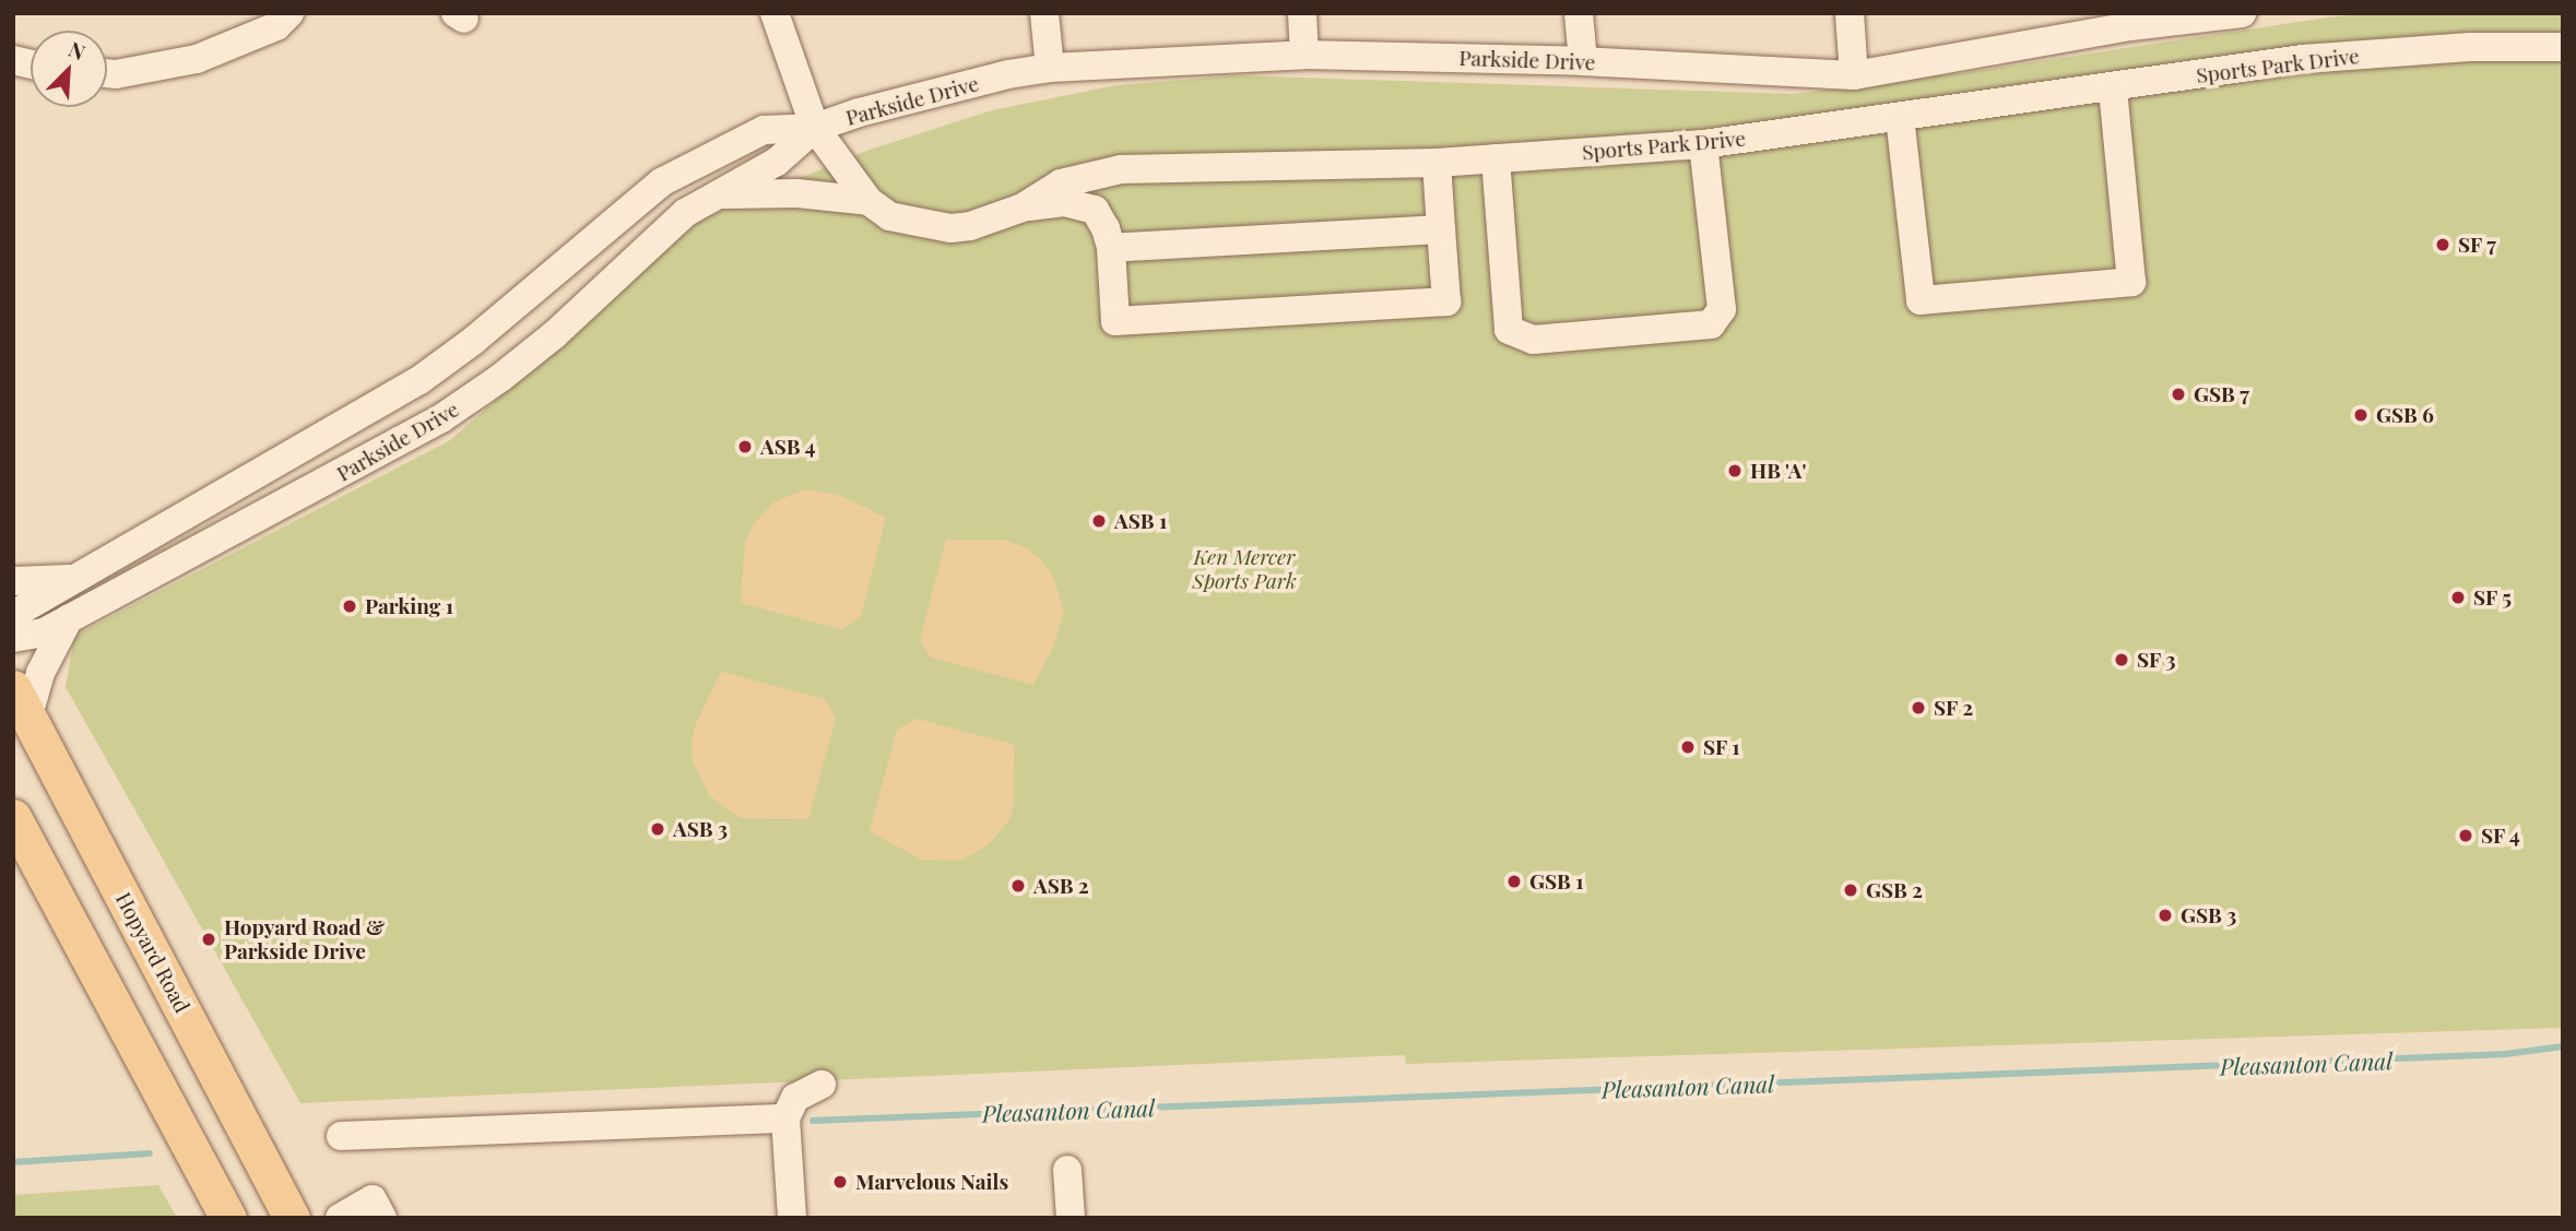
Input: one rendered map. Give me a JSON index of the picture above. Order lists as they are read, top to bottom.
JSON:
{
  "streets": {
    "main road": ["Hopyard Road"],
    "street": ["Parkside Drive", "Sports Park Drive"]
  },
  "crossings": [
    ["Parkside Drive", "Sports Park Drive"]
  ],
  "water": ["Pleasanton Canal"],
  "parks": ["Ken Mercer Sports Park"],
  "places": [
    "SF 7",
    "GSB 7",
    "GSB 6",
    "ASB 4",
    "HB 'A'",
    "ASB 1",
    "SF 5",
    "Parking 1",
    "SF 3",
    "SF 2",
    "SF 1",
    "ASB 3",
    "SF 4",
    "GSB 1",
    "ASB 2",
    "GSB 2",
    "GSB 3",
    "Hopyard Road & Parkside Drive",
    "Marvelous Nails"
  ],
  "north": "top right"
}
